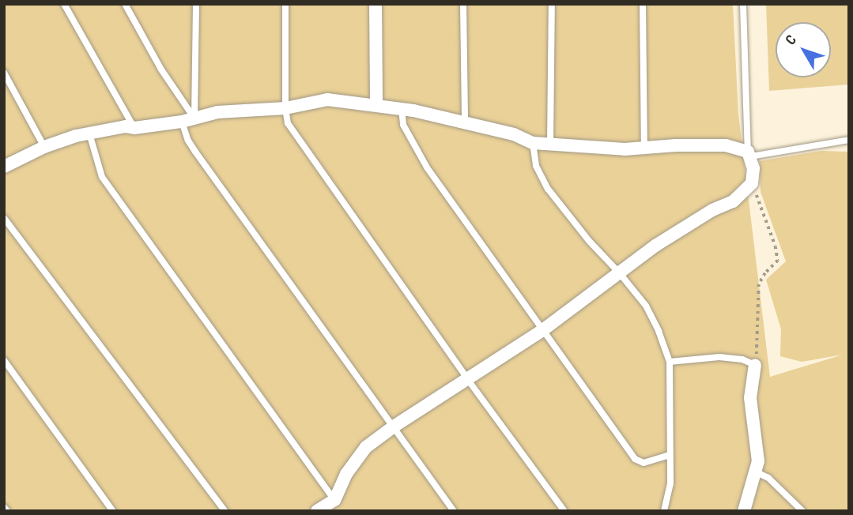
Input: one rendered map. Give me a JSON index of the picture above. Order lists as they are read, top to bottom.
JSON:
{
  "north": "top left"
}
